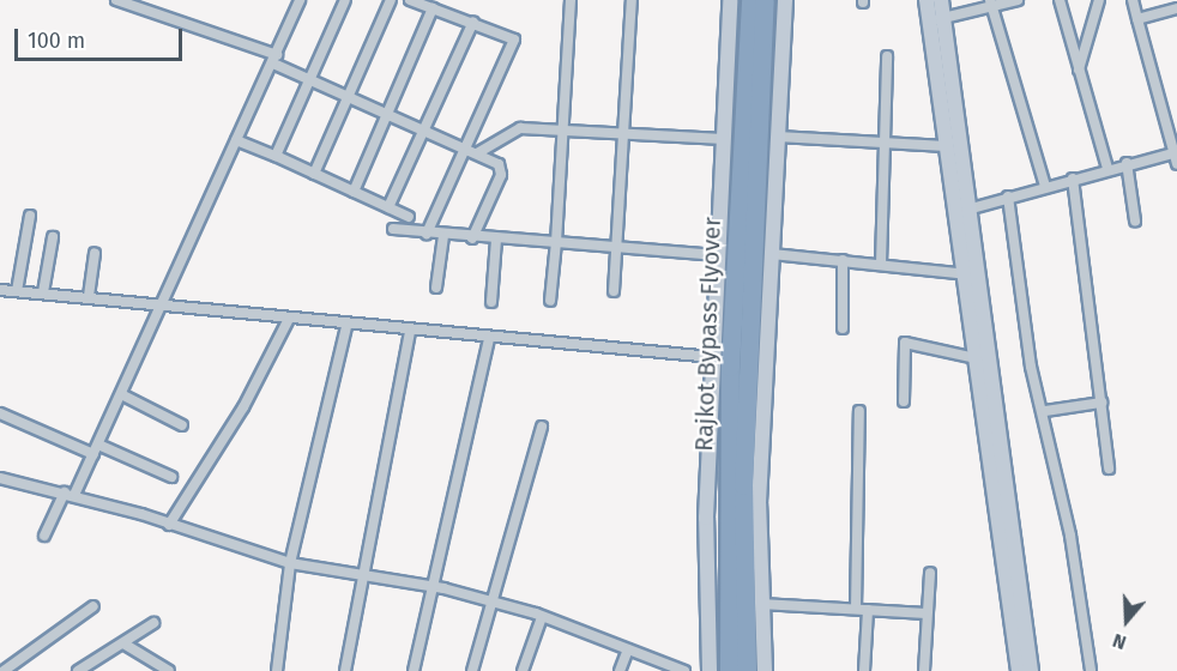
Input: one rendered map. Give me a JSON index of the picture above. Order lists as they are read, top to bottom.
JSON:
{
  "streets": {
    "highway": ["Rajkot Bypass Flyover"]
  },
  "scale_bar": "100 m",
  "north": "bottom"
}
